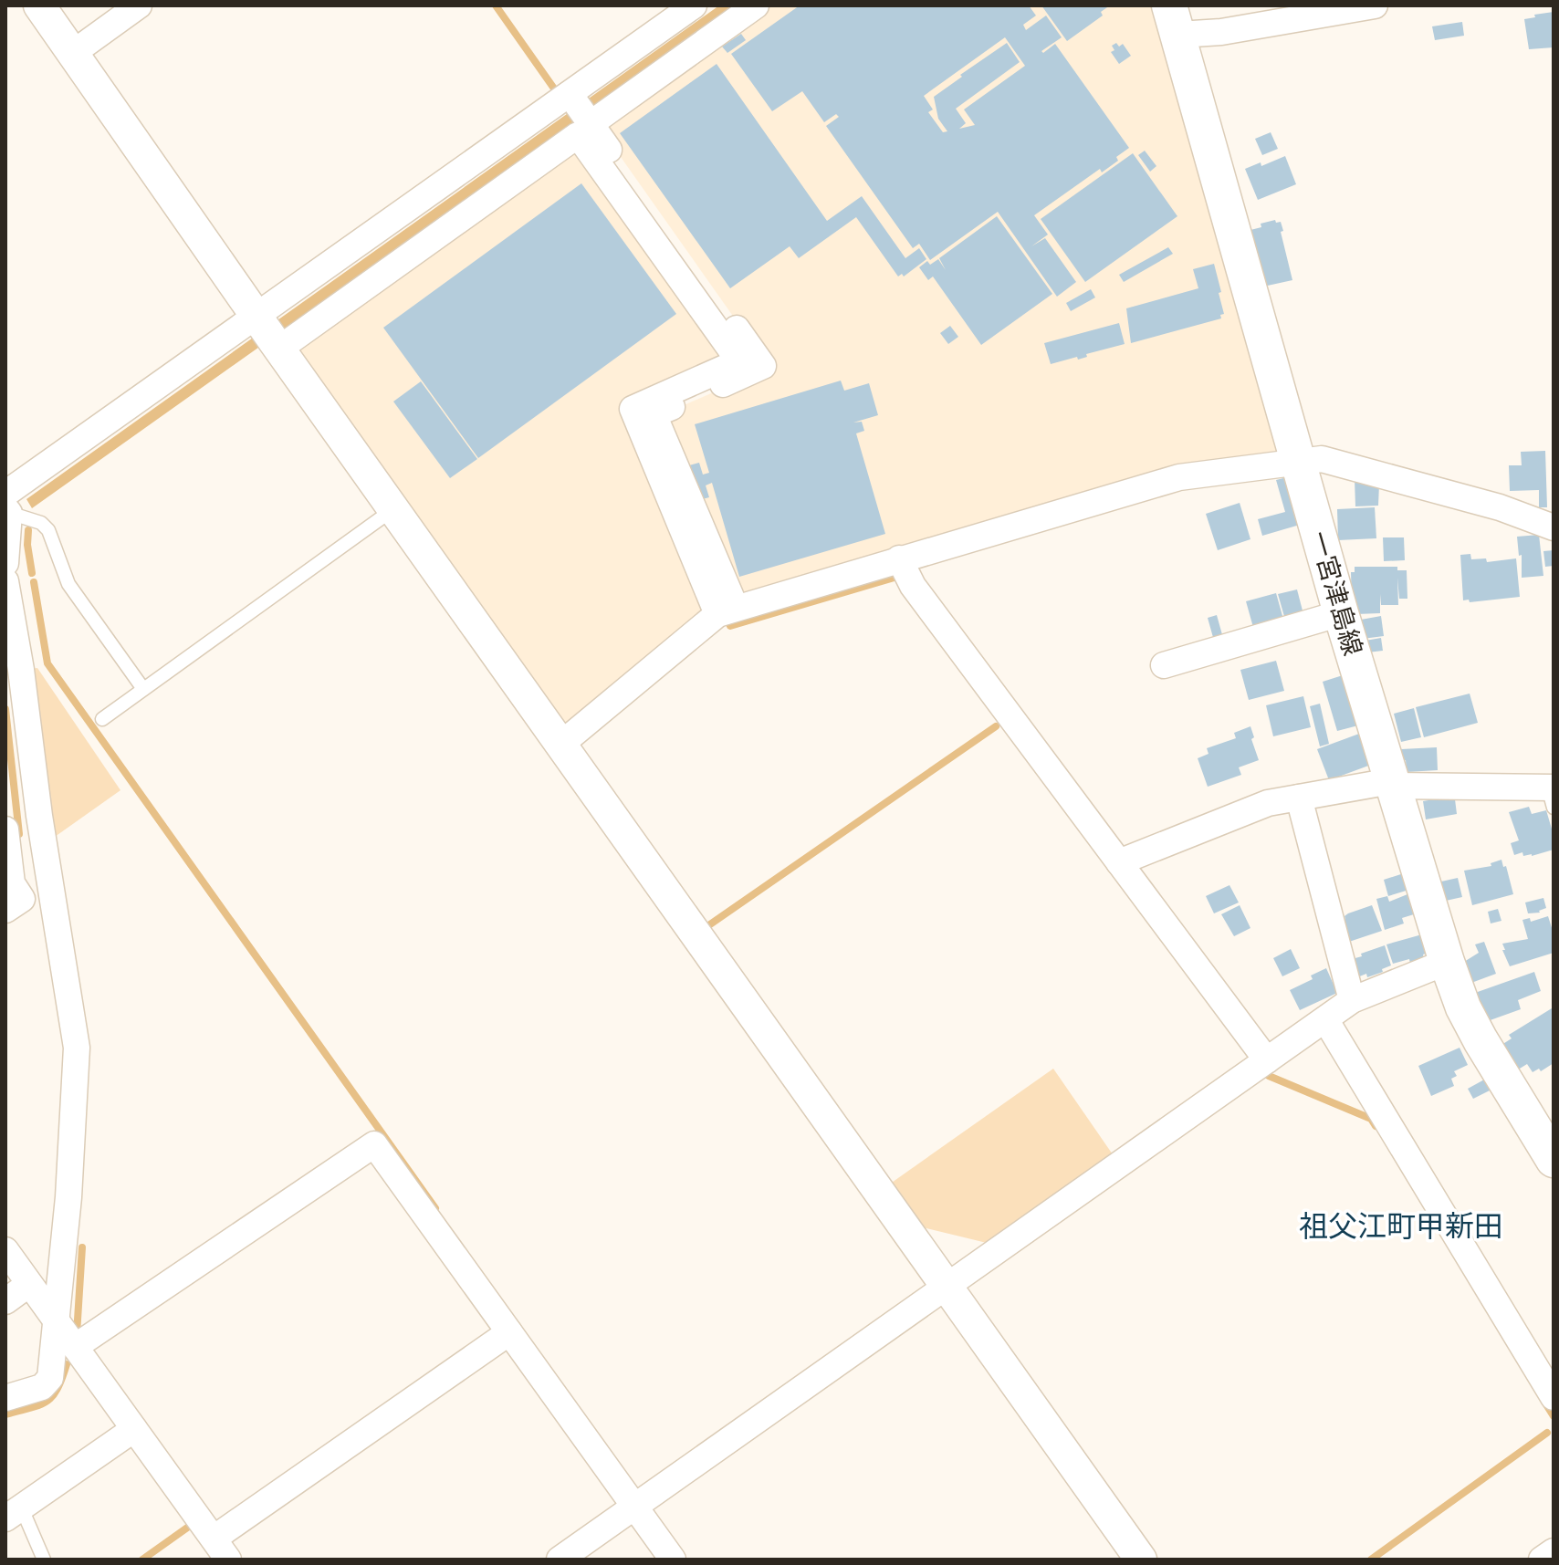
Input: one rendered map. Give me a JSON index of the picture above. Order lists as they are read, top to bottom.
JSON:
{
  "streets": {
    "main road": ["一宮津島線"]
  },
  "districts": ["祖父江町甲新田"]
}
